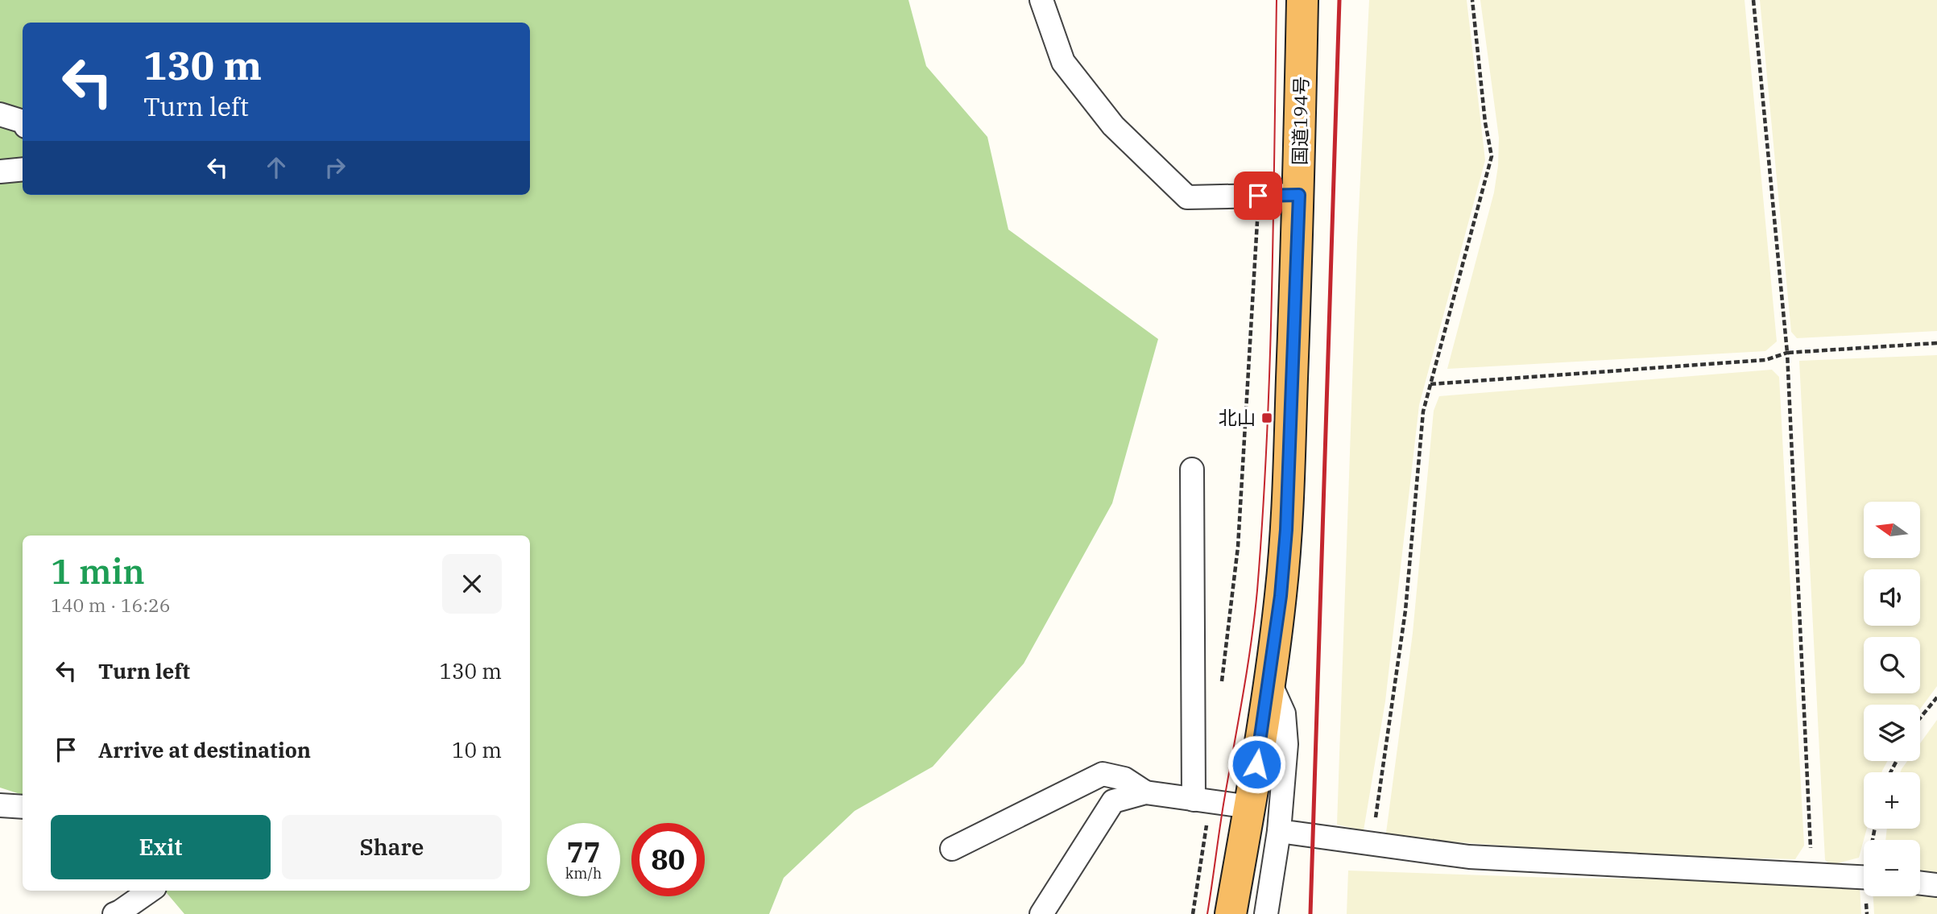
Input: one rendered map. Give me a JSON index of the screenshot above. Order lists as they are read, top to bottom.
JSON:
{
  "streets": {
    "highway": ["国道194号"]
  },
  "places": {
    "transit": ["北山"]
  },
  "north": "left",
  "page": {
    "turn": ["130 m", "Turn left"],
    "map_buttons": ["+", "−"],
    "heading": ["1 min", "140 m · 16:26"],
    "list": [
      {
        "name": "Turn left",
        "value": "130 m"
      },
      {
        "name": "Arrive at destination",
        "value": "10 m"
      }
    ],
    "buttons": ["Exit", "Share"],
    "speed": "77 km/h",
    "limit": "80"
  }
}
